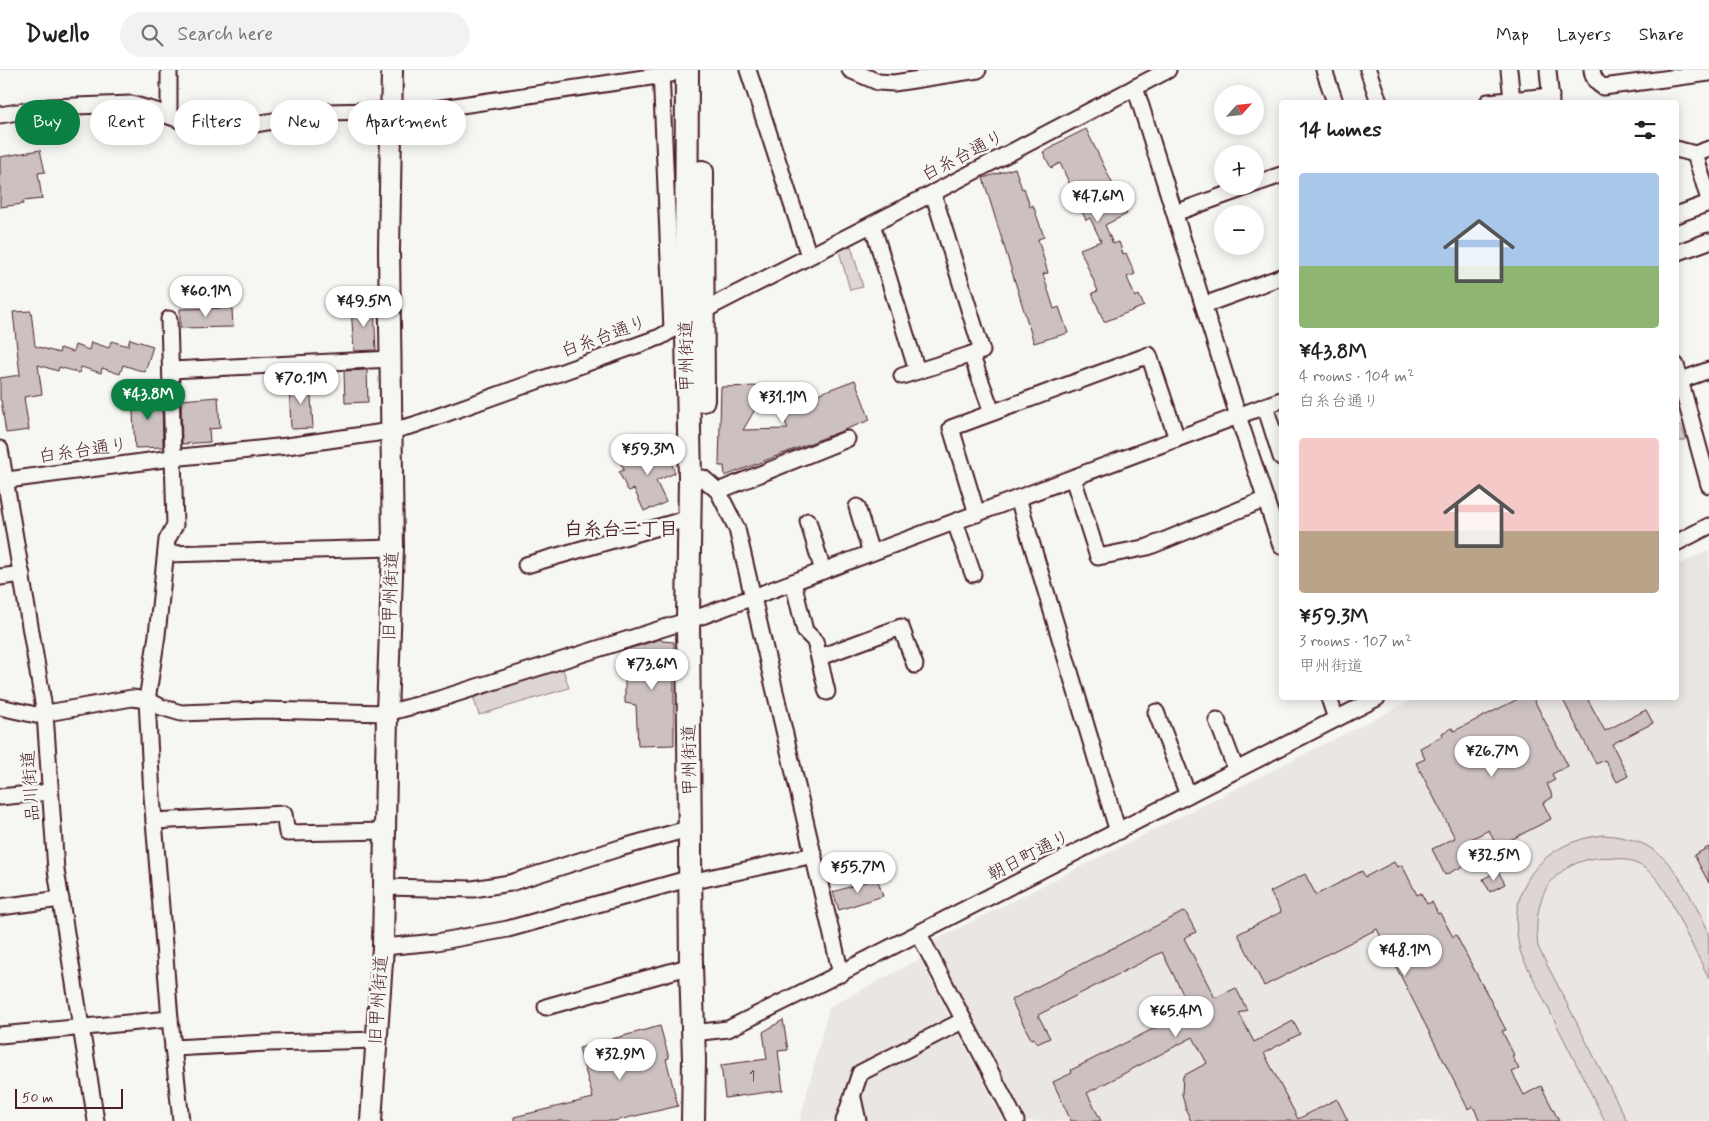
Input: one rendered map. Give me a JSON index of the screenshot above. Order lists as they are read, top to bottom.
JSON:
{
  "streets": {
    "highway": ["甲州街道"],
    "main road": ["旧甲州街道"],
    "street": ["白糸台通り", "品川街道", "朝日町通り"]
  },
  "crossings": [
    ["白糸台通り", "甲州街道"],
    ["白糸台通り", "旧甲州街道"],
    ["白糸台通り", "品川街道"],
    ["甲州街道", "朝日町通り"]
  ],
  "districts": ["白糸台三丁目"],
  "house_numbers": ["1"],
  "scale_bar": "50 m",
  "north": "top right",
  "page": {
    "header": "Dwello",
    "search": "Search here",
    "nav": ["Map", "Layers", "Share"],
    "map_buttons": ["+", "−"],
    "chip": [
      "Buy",
      "Rent",
      "Filters",
      "New",
      "Apartment"
    ],
    "heading": "14 homes",
    "list": [
      {
        "name": "¥43.8M",
        "note": "4 rooms · 104 m² · 白糸台通り"
      },
      {
        "name": "¥59.3M",
        "note": "3 rooms · 107 m² · 甲州街道"
      }
    ],
    "price": [
      "¥47.6M",
      "¥60.1M",
      "¥49.5M",
      "¥70.1M",
      "¥43.8M",
      "¥31.1M",
      "¥59.3M",
      "¥73.6M",
      "¥26.7M",
      "¥32.5M",
      "¥55.7M",
      "¥48.1M",
      "¥65.4M",
      "¥32.9M"
    ],
    "scale": "50 m"
  }
}
